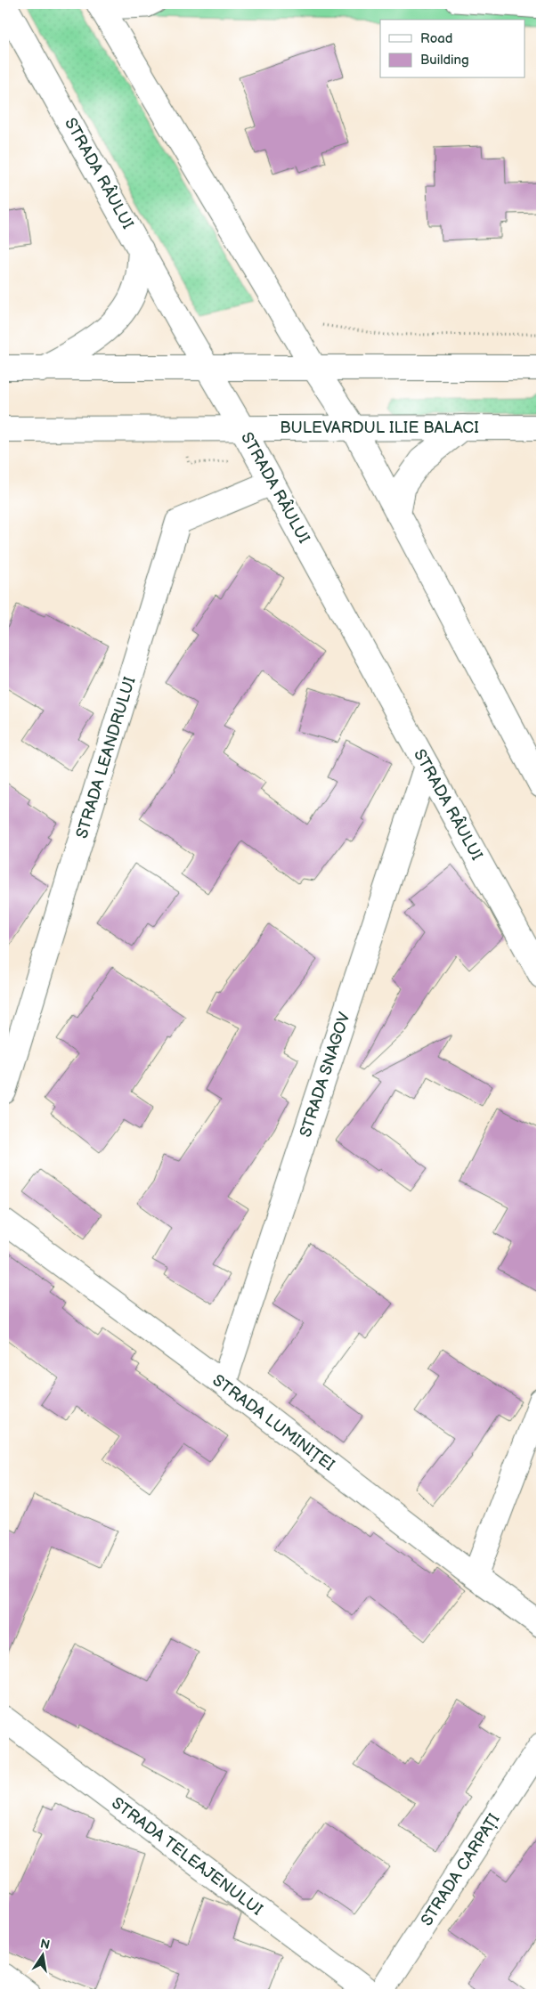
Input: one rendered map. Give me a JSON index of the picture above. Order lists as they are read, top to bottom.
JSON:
{
  "streets": {
    "main road": [
      "STRADA RÂULUI",
      "BULEVARDUL ILIE BALACI",
      "STRADA LEANDRULUI",
      "STRADA SNAGOV",
      "STRADA LUMINIȚEI",
      "STRADA TELEAJENULUI",
      "STRADA CARPAȚI"
    ]
  },
  "crossings": [
    ["STRADA RÂULUI", "BULEVARDUL ILIE BALACI"],
    ["STRADA RÂULUI", "STRADA LEANDRULUI"],
    ["STRADA RÂULUI", "STRADA SNAGOV"],
    ["STRADA SNAGOV", "STRADA LUMINIȚEI"]
  ],
  "legend": ["Road", "Building"],
  "north": "top"
}
